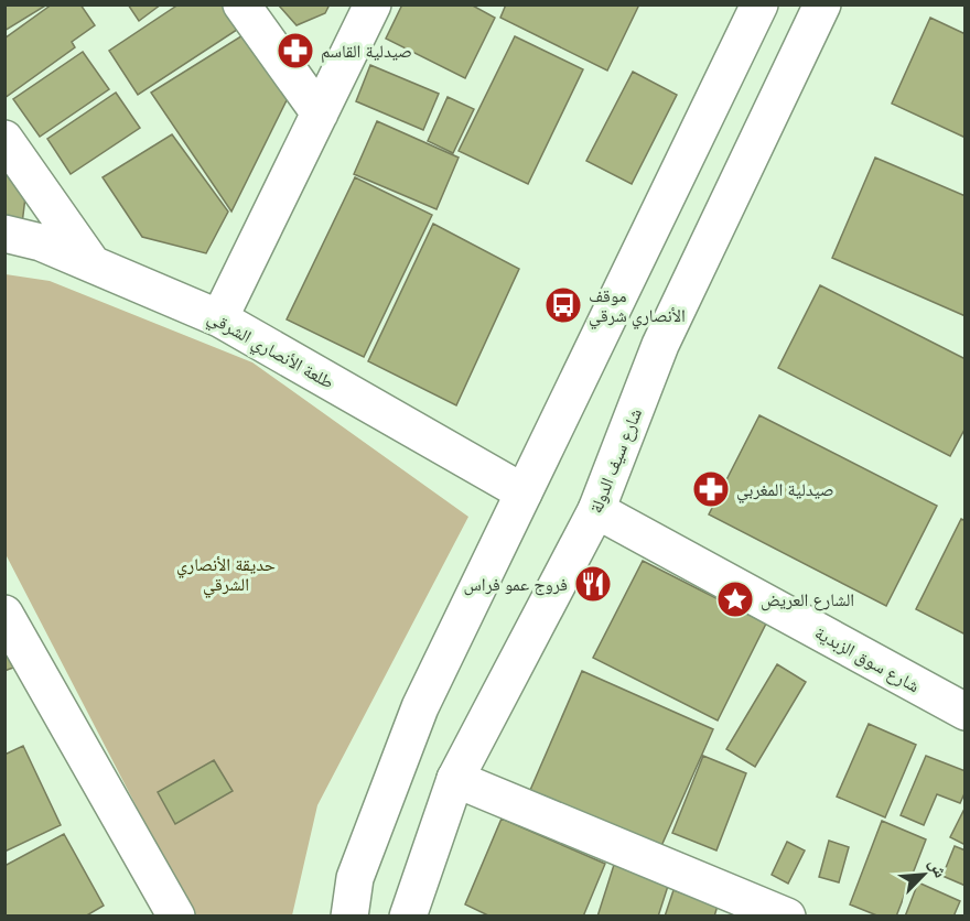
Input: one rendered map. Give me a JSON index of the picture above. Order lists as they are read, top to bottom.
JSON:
{
  "streets": {
    "street": ["طلعة الأنصاري الشرقي", "شارع سيف الدولة", "شارع سوق الزبدية"]
  },
  "crossings": [
    ["شارع سيف الدولة", "شارع سوق الزبدية"]
  ],
  "parks": ["حديقة الأنصاري الشرقي"],
  "places": {
    "pharmacy": ["صيدلية القاسم", "صيدلية المغربي"],
    "bus stop": ["موقف الأنصاري شرقي"],
    "restaurant": ["فروج عمو فراس"],
    "place": ["الشارع العريض"]
  },
  "north": "top right"
}
